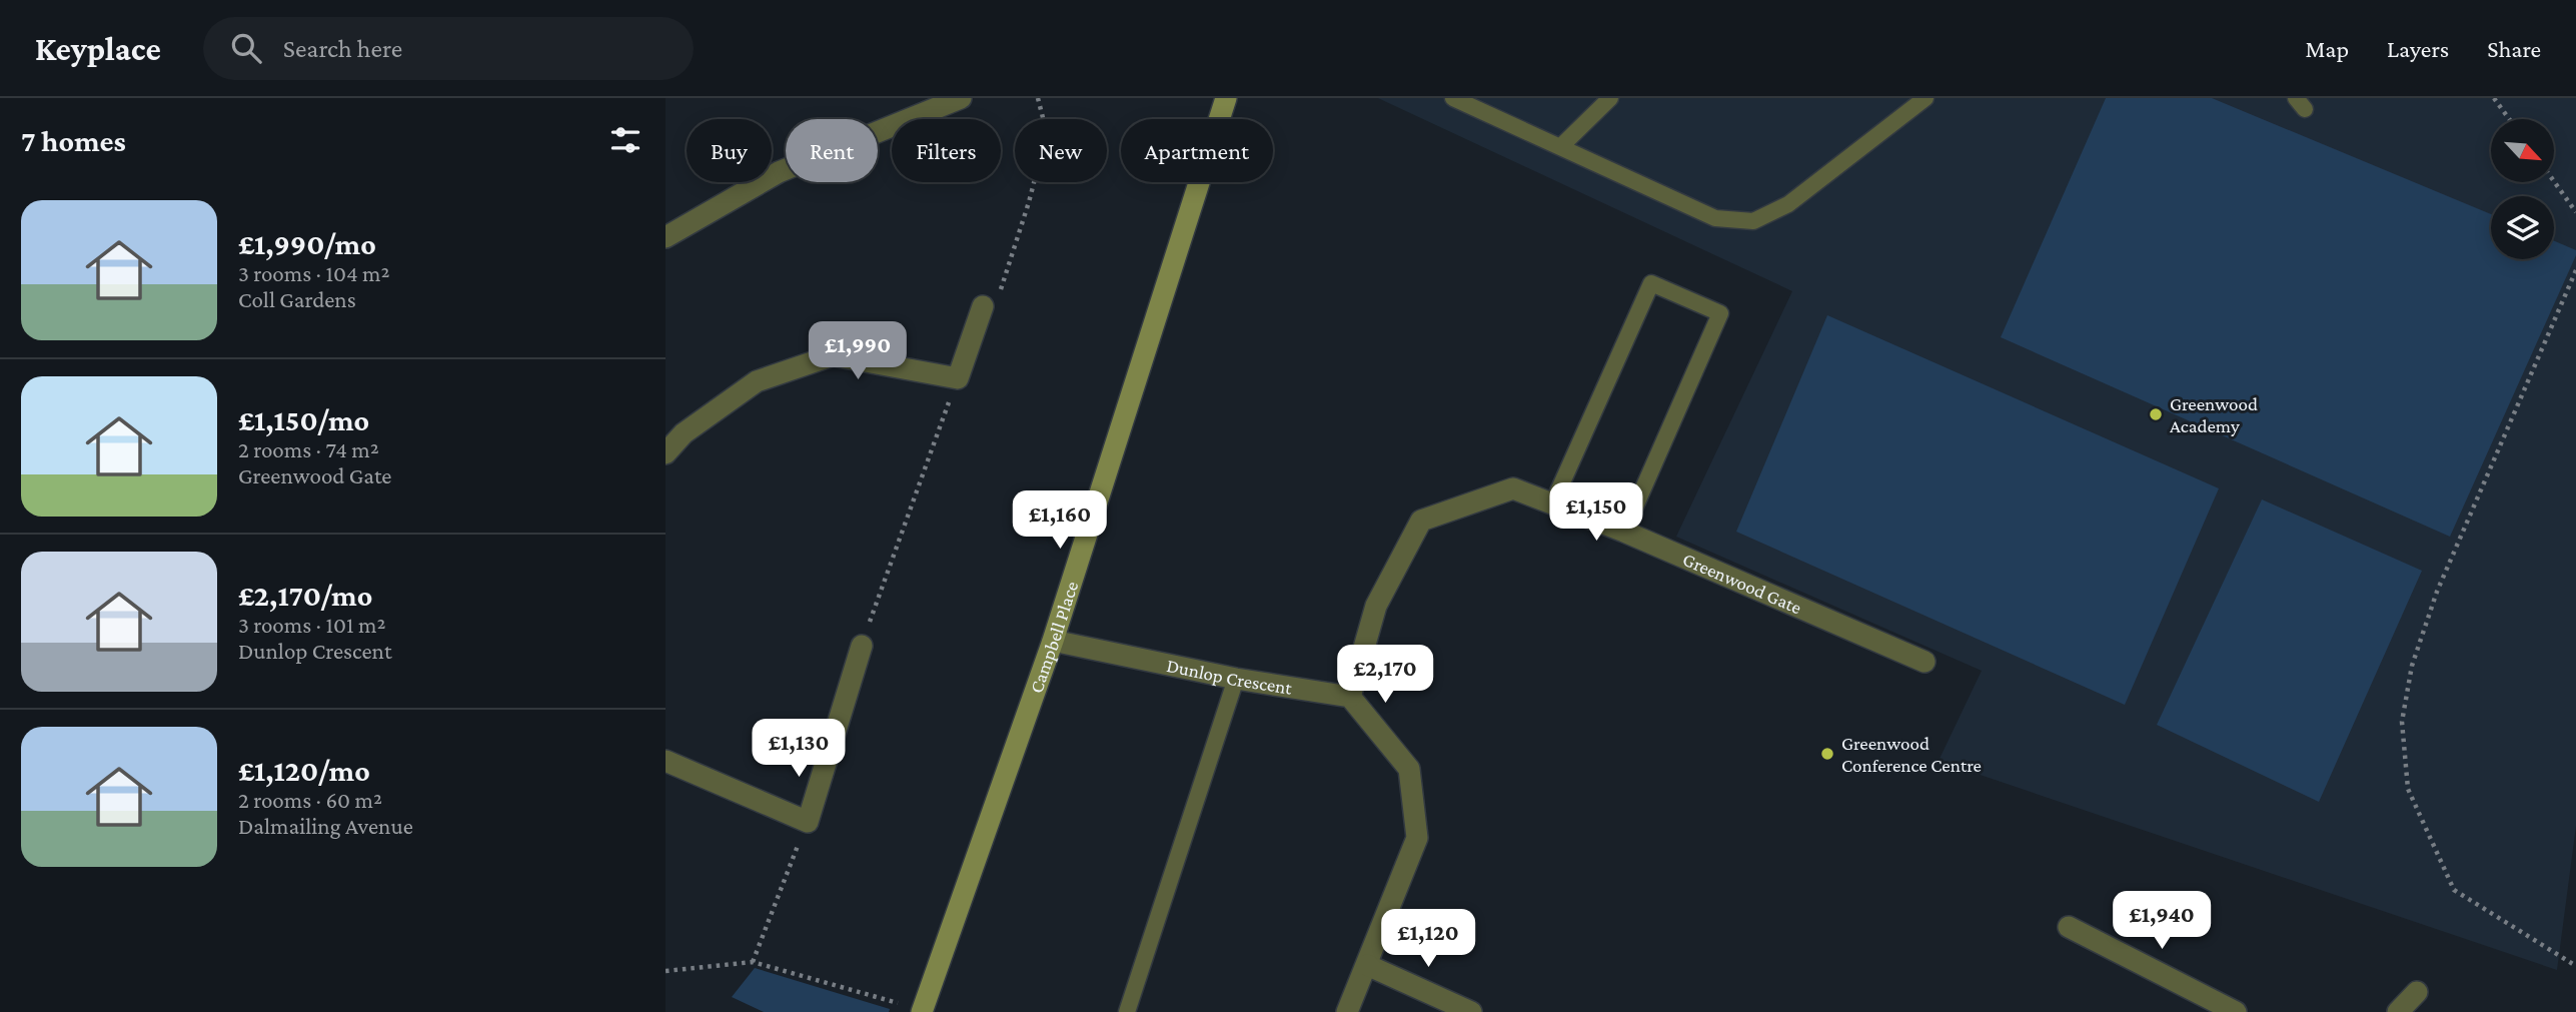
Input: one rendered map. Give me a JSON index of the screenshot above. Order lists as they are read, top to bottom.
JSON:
{
  "streets": {
    "main road": ["Campbell Place"],
    "street": ["Greenwood Gate", "Dunlop Crescent"]
  },
  "crossings": [
    ["Greenwood Gate", "Dunlop Crescent"],
    ["Campbell Place", "Dunlop Crescent"]
  ],
  "places": ["Greenwood Academy", "Greenwood Conference Centre"],
  "north": "bottom right",
  "page": {
    "header": "Keyplace",
    "search": "Search here",
    "nav": ["Map", "Layers", "Share"],
    "heading": "7 homes",
    "chip": [
      "Buy",
      "Rent",
      "Filters",
      "New",
      "Apartment"
    ],
    "list": [
      {
        "name": "£1,990/mo",
        "note": "3 rooms · 104 m² · Coll Gardens"
      },
      {
        "name": "£1,150/mo",
        "note": "2 rooms · 74 m² · Greenwood Gate"
      },
      {
        "name": "£2,170/mo",
        "note": "3 rooms · 101 m² · Dunlop Crescent"
      },
      {
        "name": "£1,120/mo",
        "note": "2 rooms · 60 m² · Dalmailing Avenue"
      }
    ],
    "price": [
      "£1,990",
      "£1,150",
      "£1,160",
      "£2,170",
      "£1,130",
      "£1,940",
      "£1,120"
    ]
  }
}
